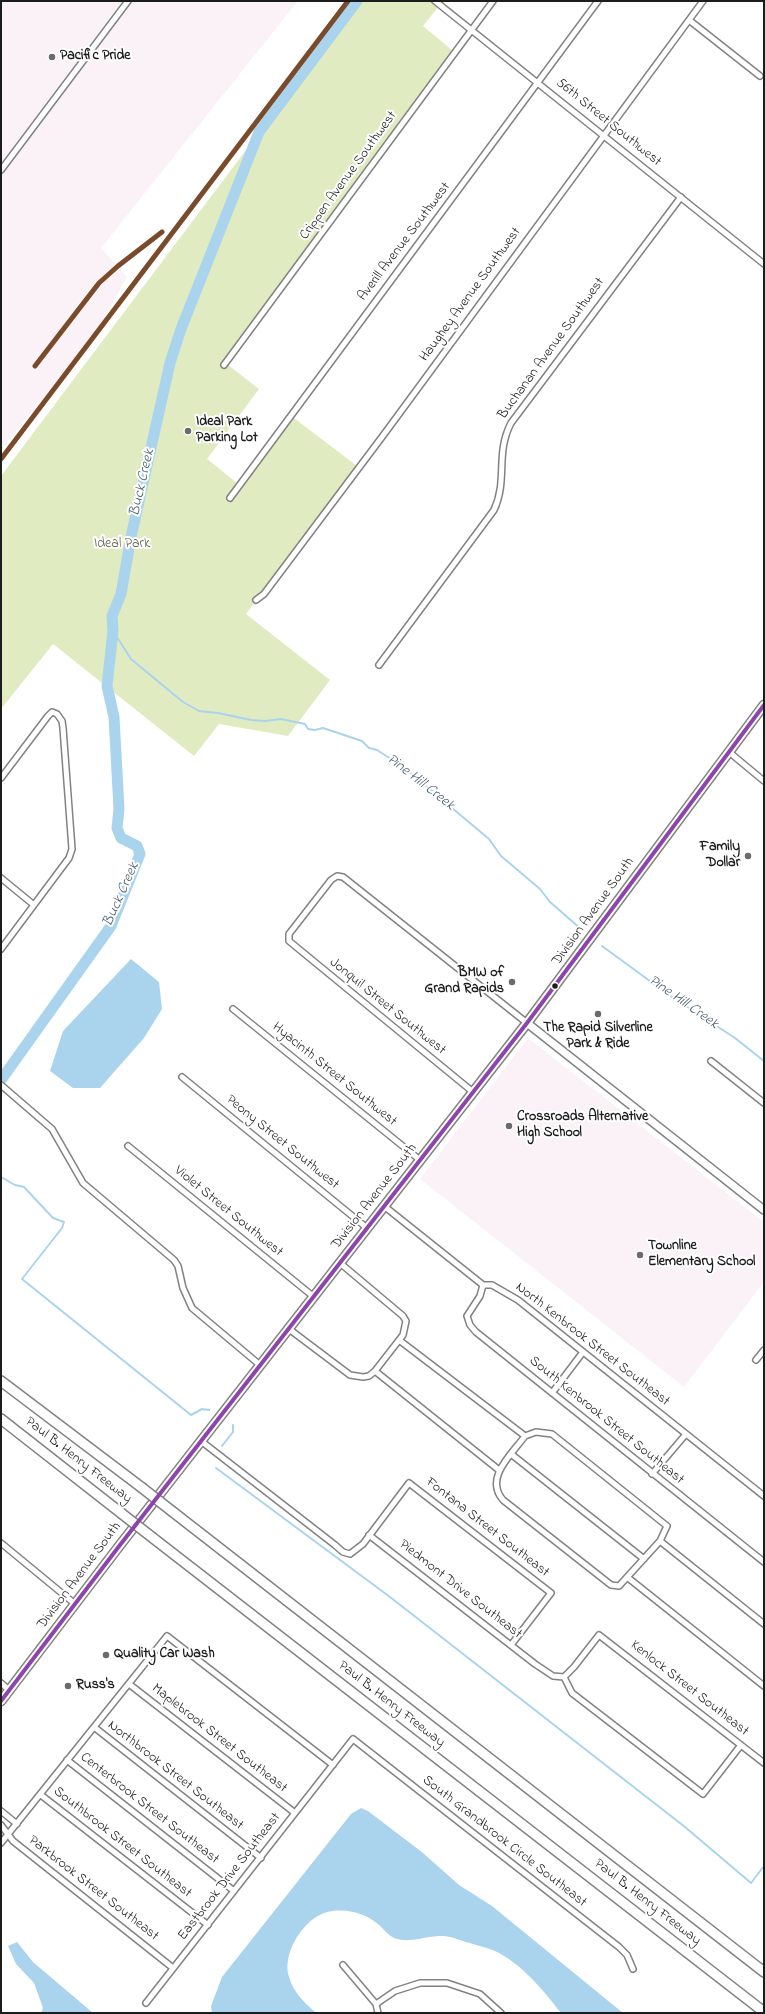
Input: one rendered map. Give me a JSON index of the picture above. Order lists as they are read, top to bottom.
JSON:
{
  "streets": {
    "highway": ["Paul B. Henry Freeway"],
    "main road": ["Division Avenue South"],
    "street": [
      "56th Street Southwest",
      "Crippen Avenue Southwest",
      "Averill Avenue Southwest",
      "Haughey Avenue Southwest",
      "Buchanan Avenue Southwest",
      "Jonquil Street Southwest",
      "Hyacinth Street Southwest",
      "Peony Street Southwest",
      "Violet Street Southwest",
      "North Kenbrook Street Southeast",
      "South Kenbrook Street Southeast",
      "Fontana Street Southeast",
      "Piedmont Drive Southeast",
      "Kenlock Street Southeast",
      "Maplebrook Street Southeast",
      "Northbrook Street Southeast",
      "Centerbrook Street Southeast",
      "South Grandbrook Circle Southeast",
      "Southbrook Street Southeast",
      "Eastbrook Drive Southeast",
      "Parkbrook Street Southeast"
    ]
  },
  "crossings": [
    ["56th Street Southwest", "Crippen Avenue Southwest"],
    ["56th Street Southwest", "Averill Avenue Southwest"],
    ["56th Street Southwest", "Haughey Avenue Southwest"],
    ["56th Street Southwest", "Buchanan Avenue Southwest"],
    ["Division Avenue South", "Jonquil Street Southwest"],
    ["Division Avenue South", "Hyacinth Street Southwest"],
    ["Division Avenue South", "Peony Street Southwest"],
    ["Division Avenue South", "Violet Street Southwest"],
    ["Division Avenue South", "North Kenbrook Street Southeast"],
    ["North Kenbrook Street Southeast", "South Kenbrook Street Southeast"],
    ["Fontana Street Southeast", "Piedmont Drive Southeast"],
    ["Piedmont Drive Southeast", "Kenlock Street Southeast"],
    ["Maplebrook Street Southeast", "Eastbrook Drive Southeast"],
    ["Northbrook Street Southeast", "Eastbrook Drive Southeast"],
    ["Centerbrook Street Southeast", "Eastbrook Drive Southeast"],
    ["South Grandbrook Circle Southeast", "Eastbrook Drive Southeast"],
    ["Southbrook Street Southeast", "Eastbrook Drive Southeast"],
    ["Eastbrook Drive Southeast", "Parkbrook Street Southeast"]
  ],
  "water": ["Buck Creek", "Pine Hill Creek"],
  "parks": ["Ideal Park"],
  "places": [
    "Pacific Pride",
    "Ideal Park Parking Lot",
    "Family Dollar",
    "BMW of Grand Rapids",
    "The Rapid Silverline Park & Ride",
    "Crossroads Alternative High School",
    "Townline Elementary School",
    "Quality Car Wash",
    "Russ's"
  ]
}
